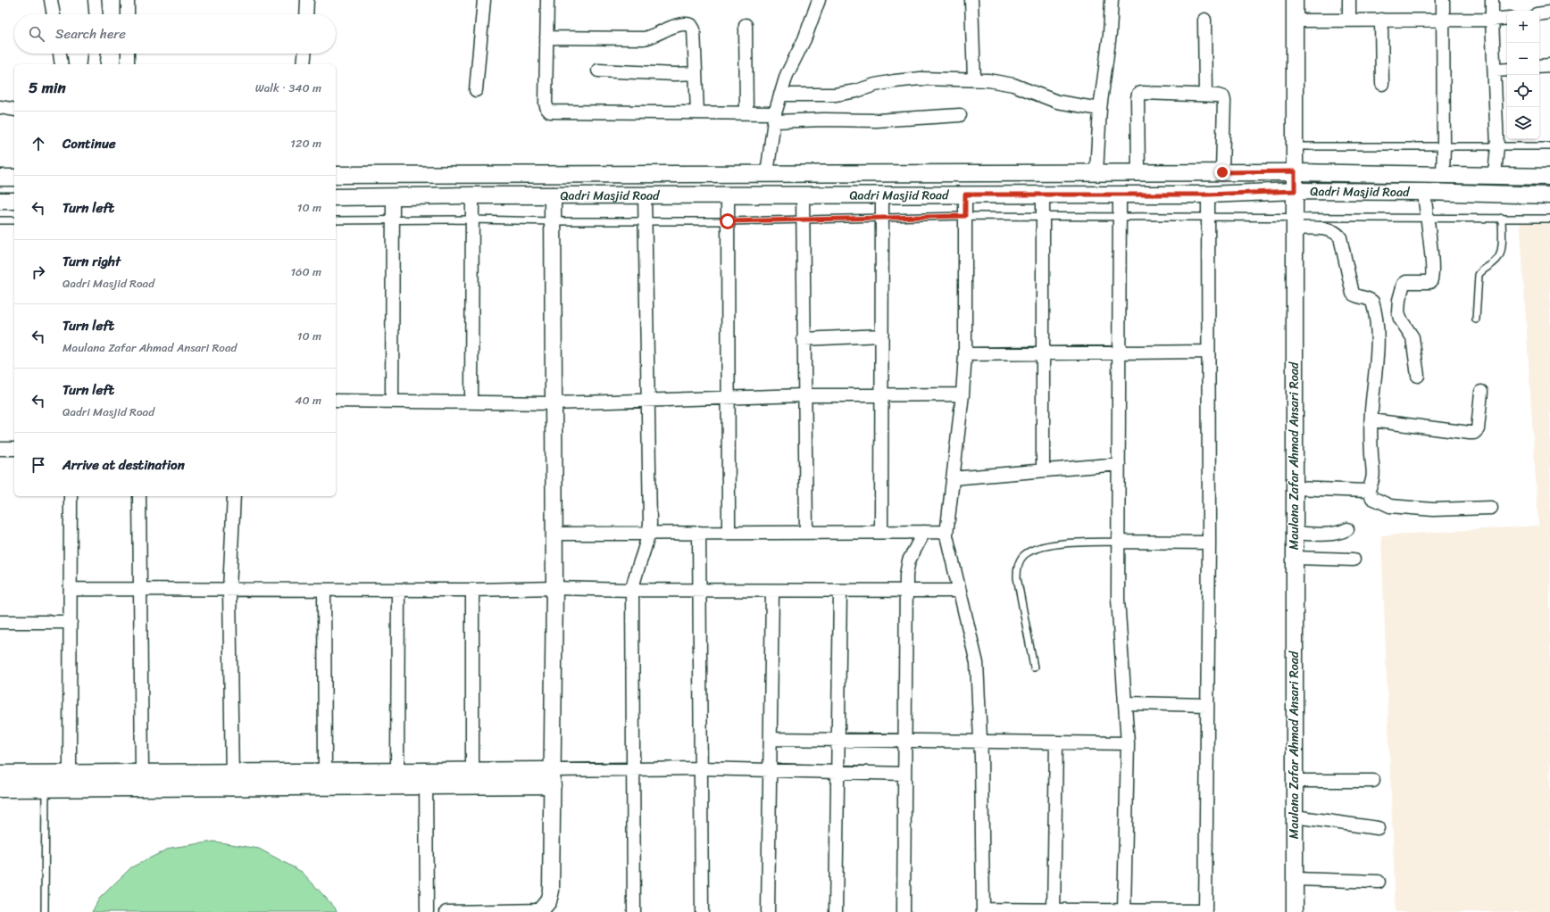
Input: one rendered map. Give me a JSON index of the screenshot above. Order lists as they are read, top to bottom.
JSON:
{
  "streets": {
    "street": ["Qadri Masjid Road", "Maulana Zafar Ahmad Ansari Road"]
  },
  "crossings": [
    ["Qadri Masjid Road", "Maulana Zafar Ahmad Ansari Road"]
  ],
  "page": {
    "map_buttons": ["+", "−"],
    "search": "Search here",
    "heading": ["5 min", "Walk · 340 m"],
    "list": [
      ["Continue", "120 m"],
      ["Turn left", "10 m"],
      ["Turn right", "Qadri Masjid Road", "160 m"],
      ["Turn left", "Maulana Zafar Ahmad Ansari Road", "10 m"],
      ["Turn left", "Qadri Masjid Road", "40 m"],
      "Arrive at destination"
    ]
  }
}
